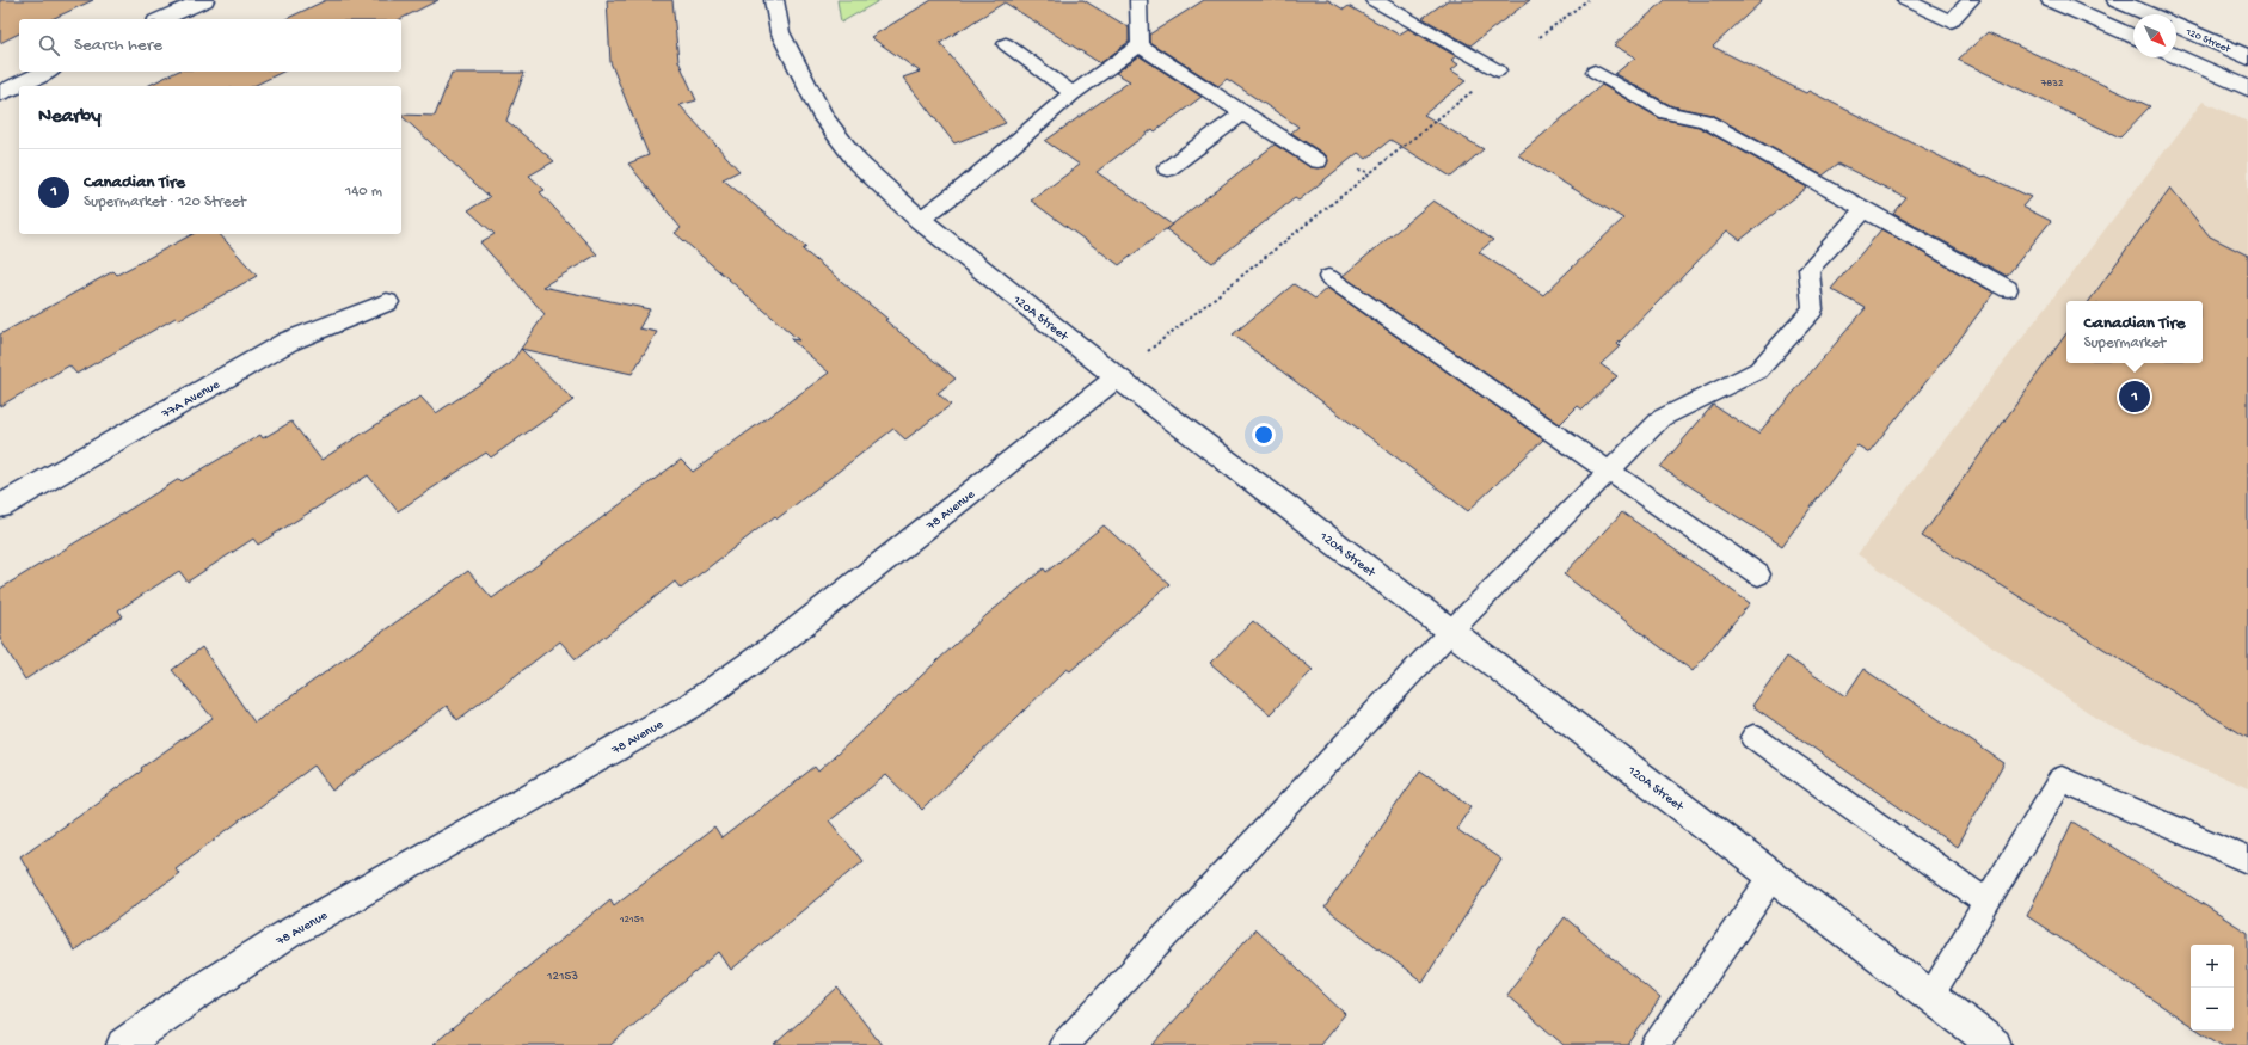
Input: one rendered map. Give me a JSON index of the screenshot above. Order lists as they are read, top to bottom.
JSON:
{
  "streets": {
    "street": [
      "120 Street",
      "120A Street",
      "77A Avenue",
      "78 Avenue"
    ]
  },
  "crossings": [
    ["120A Street", "78 Avenue"]
  ],
  "house_numbers": ["7832", "12151", "12153"],
  "north": "bottom right",
  "page": {
    "search": "Search here",
    "heading": "Nearby",
    "list": [
      {
        "mark": "1",
        "name": "Canadian Tire",
        "note": "Supermarket · 120 Street",
        "value": "140 m"
      }
    ],
    "popup": ["Canadian Tire", "Supermarket"],
    "pins": "1",
    "map_buttons": ["+", "−"]
  }
}
